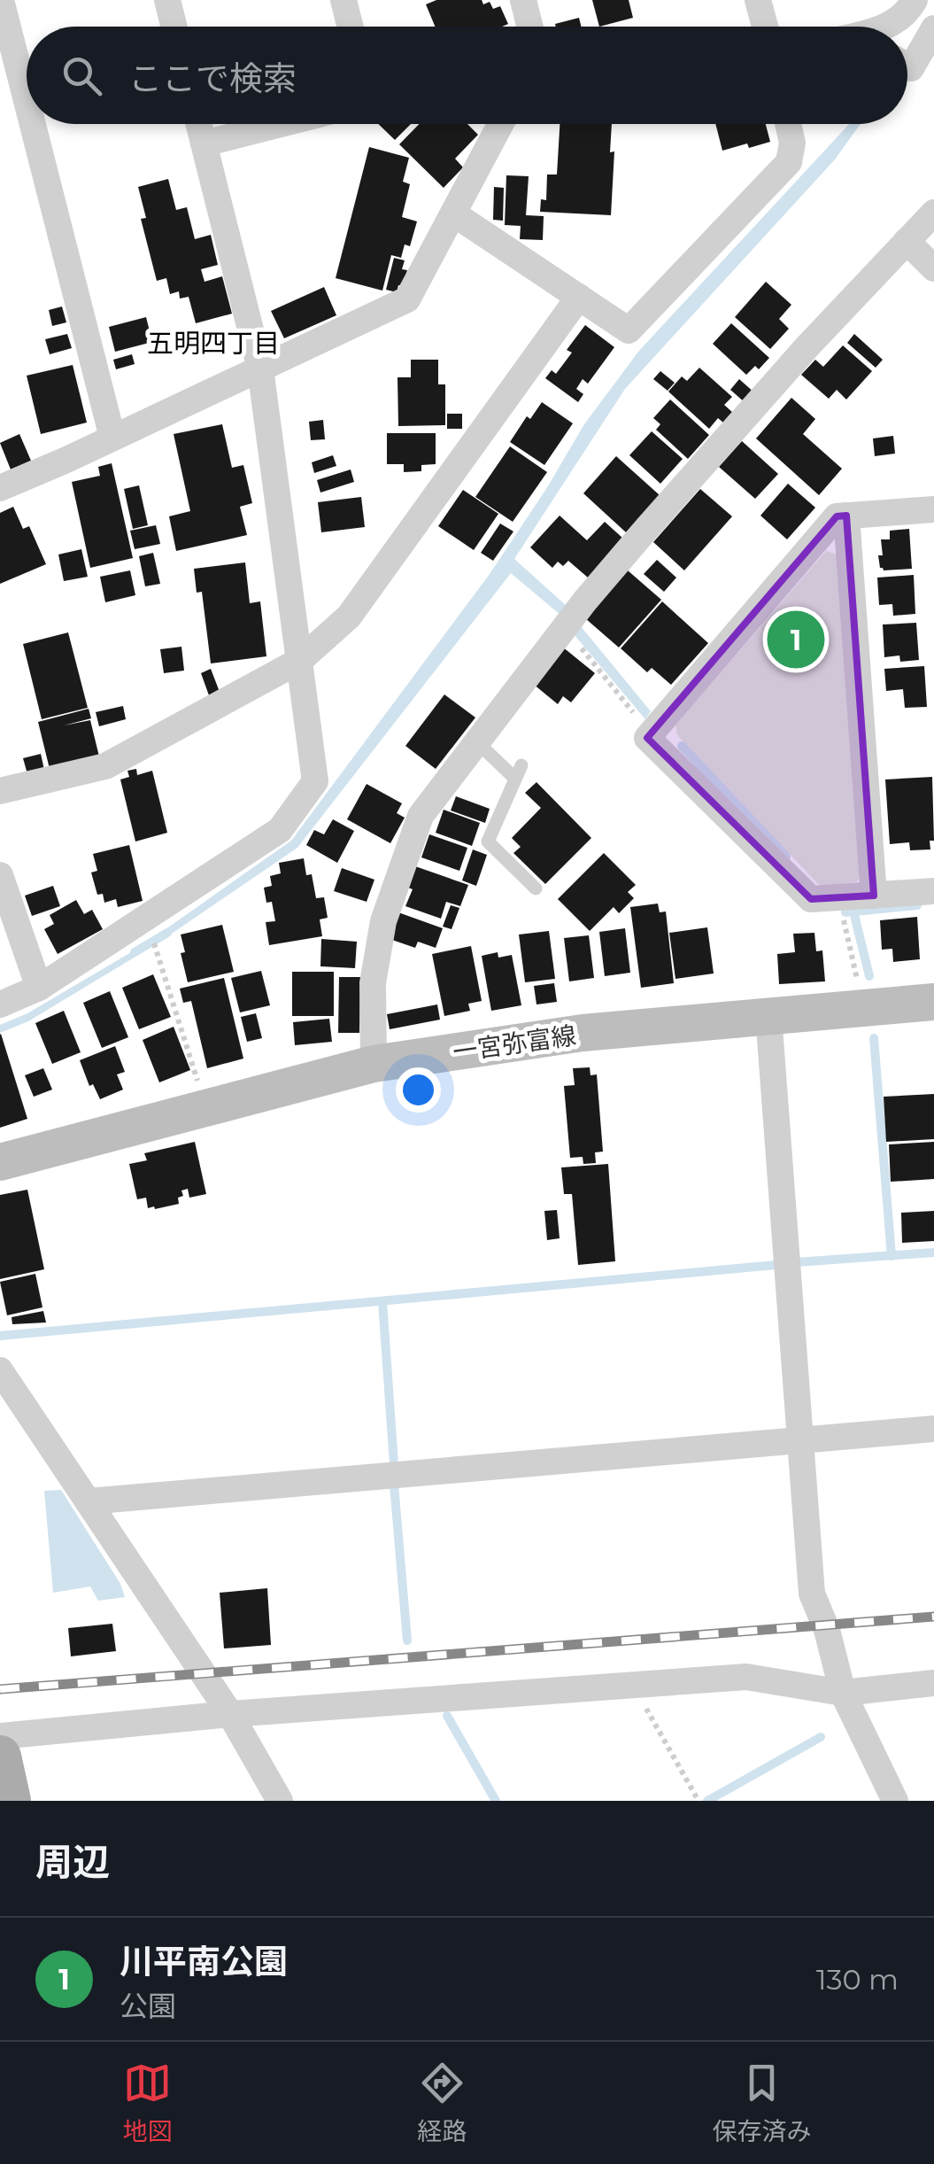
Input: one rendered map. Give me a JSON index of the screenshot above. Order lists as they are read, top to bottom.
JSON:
{
  "streets": {
    "main road": ["一宮弥富線"]
  },
  "districts": ["五明四丁目"],
  "page": {
    "search": "ここで検索",
    "pins": "1",
    "heading": "周辺",
    "list": [
      {
        "mark": "1",
        "name": "川平南公園",
        "note": "公園",
        "value": "130 m"
      }
    ],
    "nav": ["地図", "経路", "保存済み"]
  }
}
